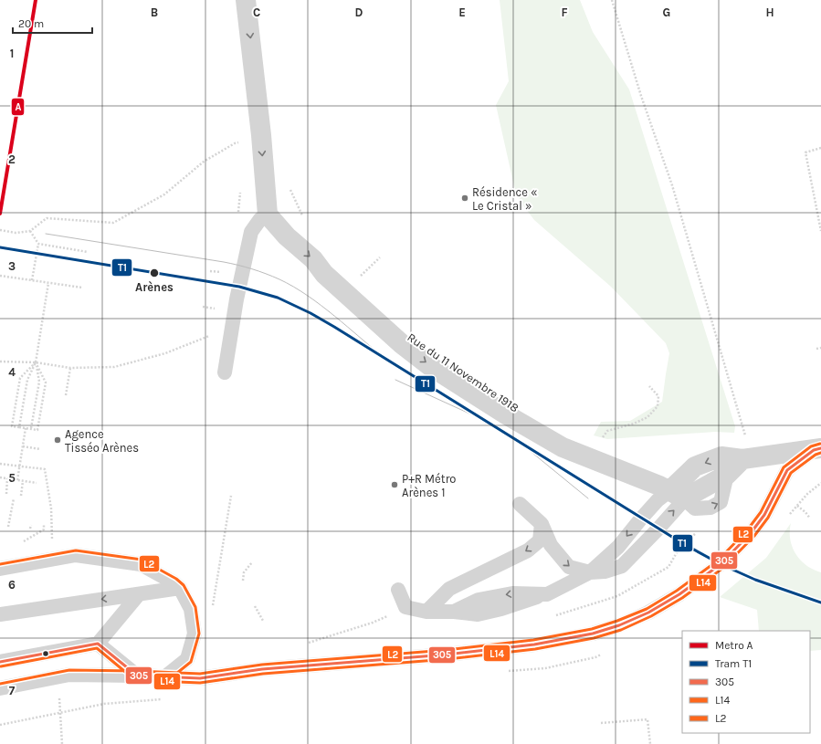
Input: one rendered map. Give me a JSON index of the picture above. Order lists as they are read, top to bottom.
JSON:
{
  "streets": {
    "street": ["Rue du 11 Novembre 1918"]
  },
  "one_way": ["Rue du 11 Novembre 1918"],
  "places": [
    "Résidence « Le Cristal »",
    "Arènes",
    "Agence Tisséo Arènes",
    "P+R Métro Arènes 1"
  ],
  "lines": [
    "metro line A",
    "tram line T1",
    "transit line L2",
    "transit line 305",
    "transit line L14"
  ],
  "legend": [
    "Metro A",
    "Tram T1",
    "305",
    "L14",
    "L2"
  ],
  "scale_bar": "20 m",
  "grid": {
    "columns": [
      "B",
      "C",
      "D",
      "E",
      "F",
      "G",
      "H"
    ],
    "rows": [
      "1",
      "2",
      "3",
      "4",
      "5",
      "6",
      "7"
    ]
  }
}
